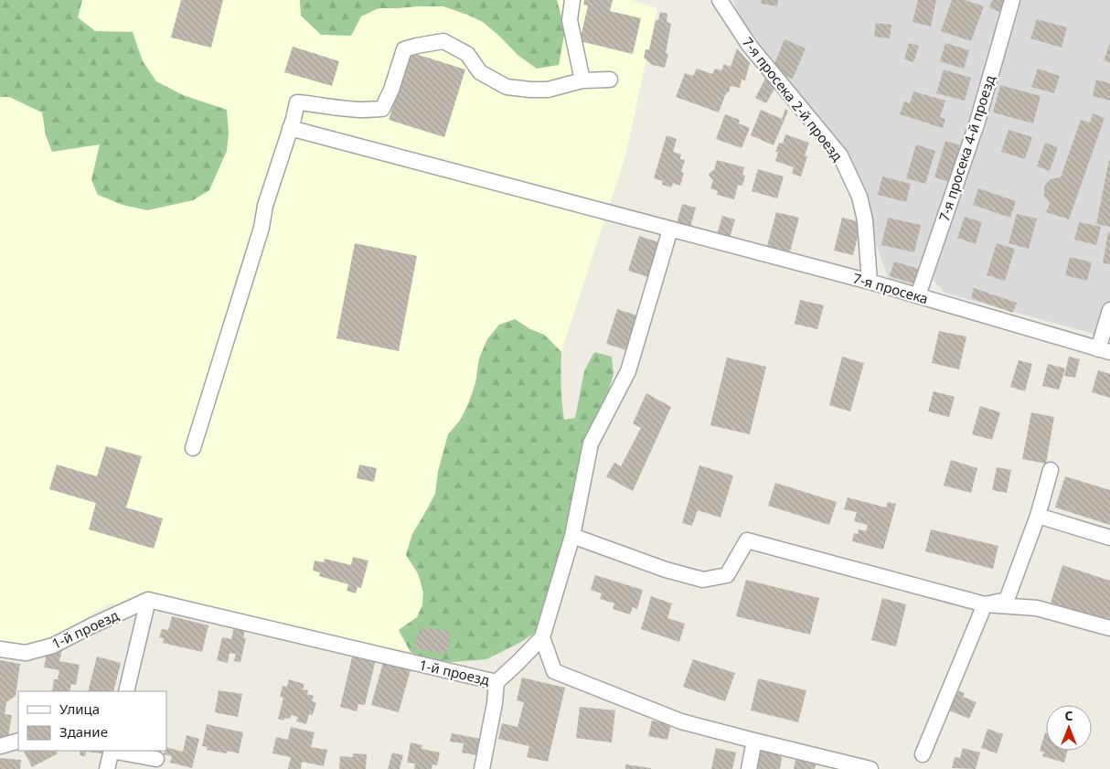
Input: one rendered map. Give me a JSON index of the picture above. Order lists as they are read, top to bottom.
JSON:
{
  "streets": {
    "street": [
      "7-я просека 2-й проезд",
      "7-я просека 4-й проезд",
      "7-я просека",
      "1-й проезд"
    ]
  },
  "crossings": [
    ["7-я просека 2-й проезд", "7-я просека"],
    ["7-я просека 4-й проезд", "7-я просека"]
  ],
  "legend": ["Улица", "Здание"],
  "north": "top"
}
